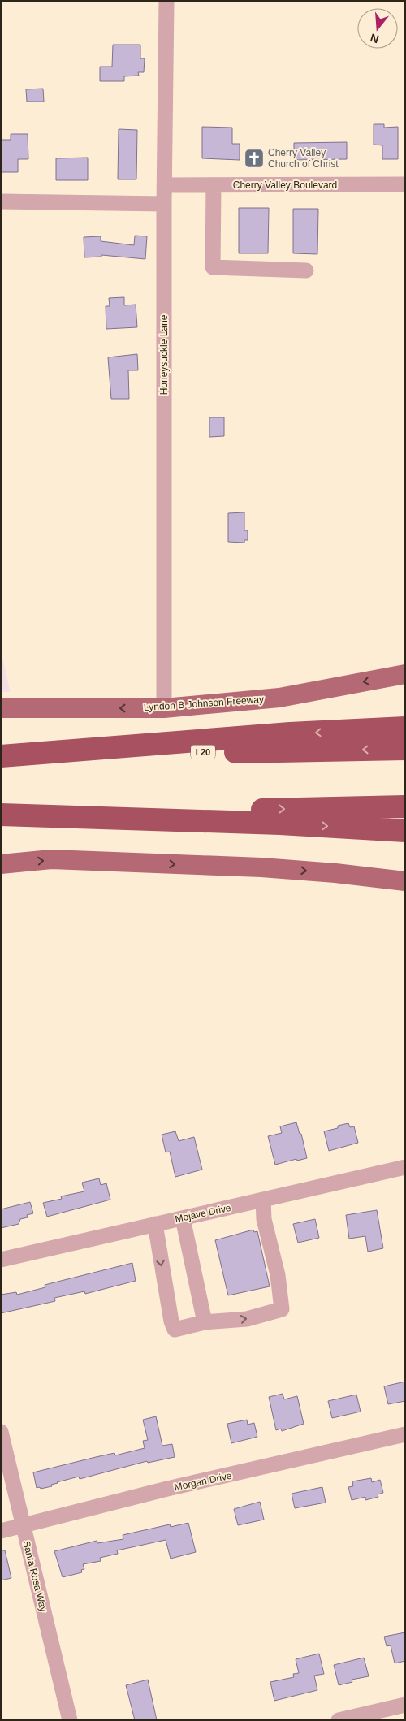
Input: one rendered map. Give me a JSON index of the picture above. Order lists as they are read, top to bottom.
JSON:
{
  "streets": {
    "highway": ["I 20"],
    "main road": ["Lyndon B Johnson Freeway"],
    "street": [
      "Cherry Valley Boulevard",
      "Honeysuckle Lane",
      "Mojave Drive",
      "Morgan Drive",
      "Santa Rosa Way"
    ]
  },
  "crossings": [
    ["Cherry Valley Boulevard", "Honeysuckle Lane"],
    ["Honeysuckle Lane", "Lyndon B Johnson Freeway"],
    ["Morgan Drive", "Santa Rosa Way"]
  ],
  "places": {
    "church": ["Cherry Valley Church of Christ"]
  },
  "north": "bottom"
}
